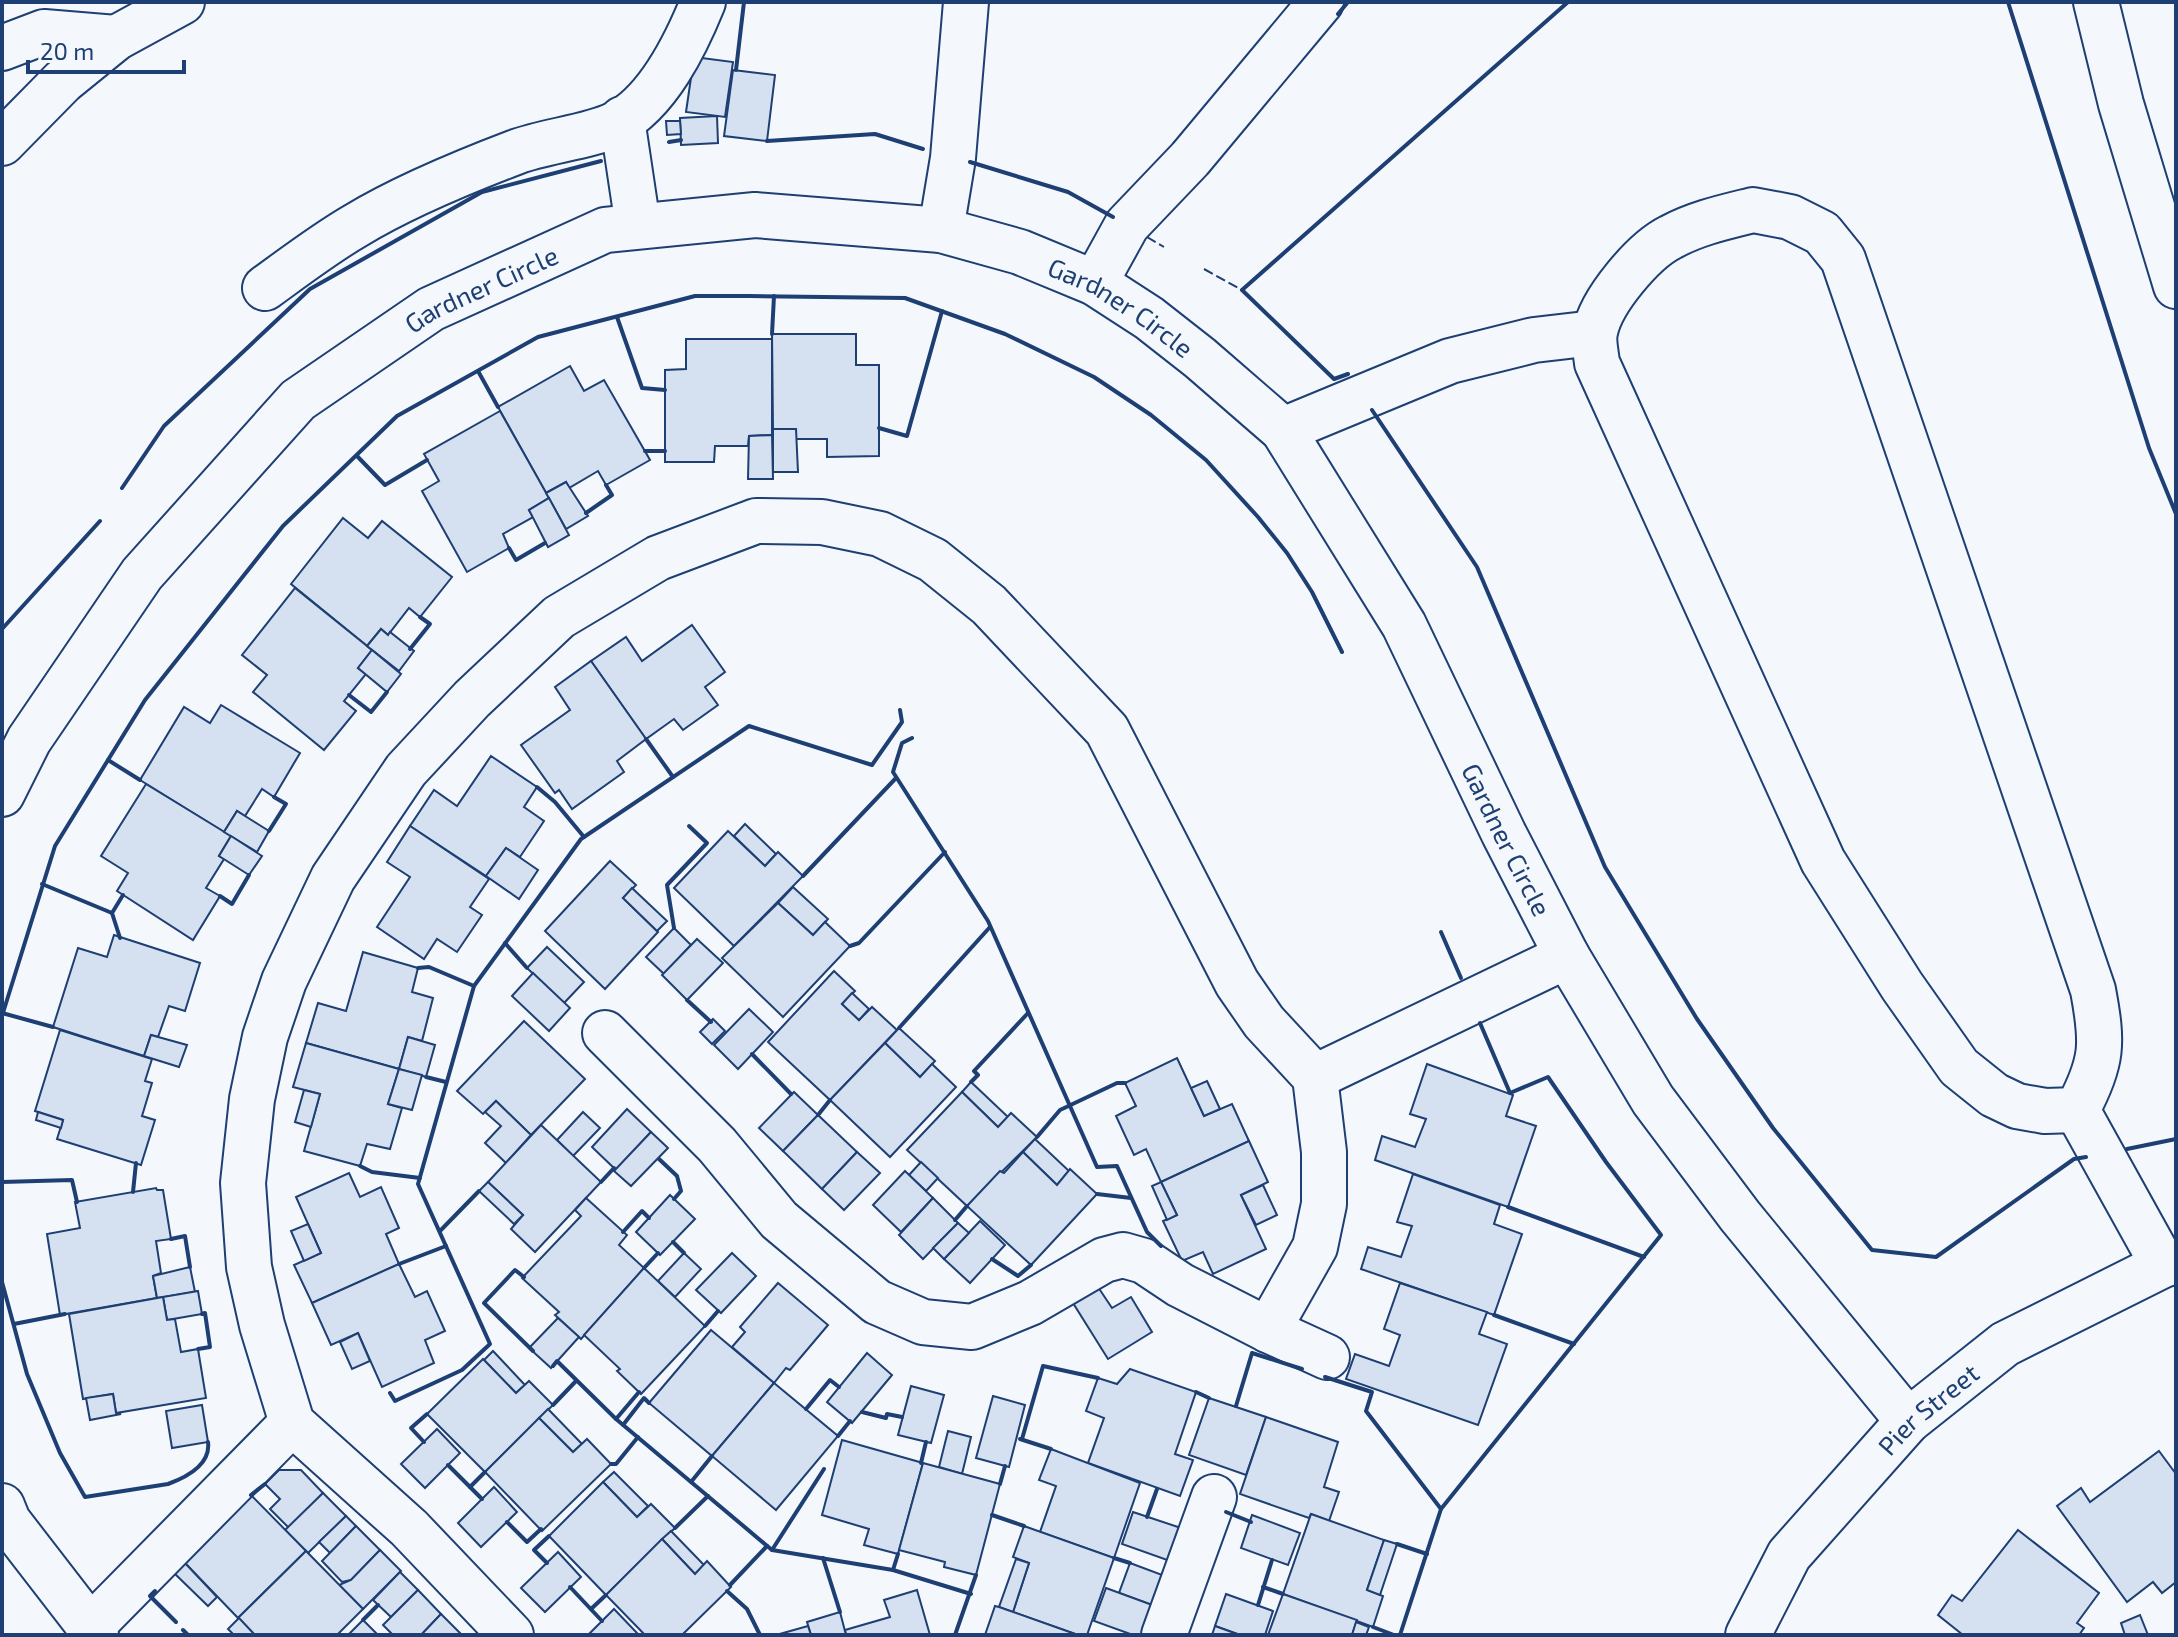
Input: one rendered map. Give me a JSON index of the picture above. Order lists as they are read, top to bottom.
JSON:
{
  "streets": {
    "street": ["Gardner Circle", "Pier Street"]
  },
  "crossings": [
    ["Gardner Circle", "Pier Street"]
  ],
  "scale_bar": "20 m"
}
